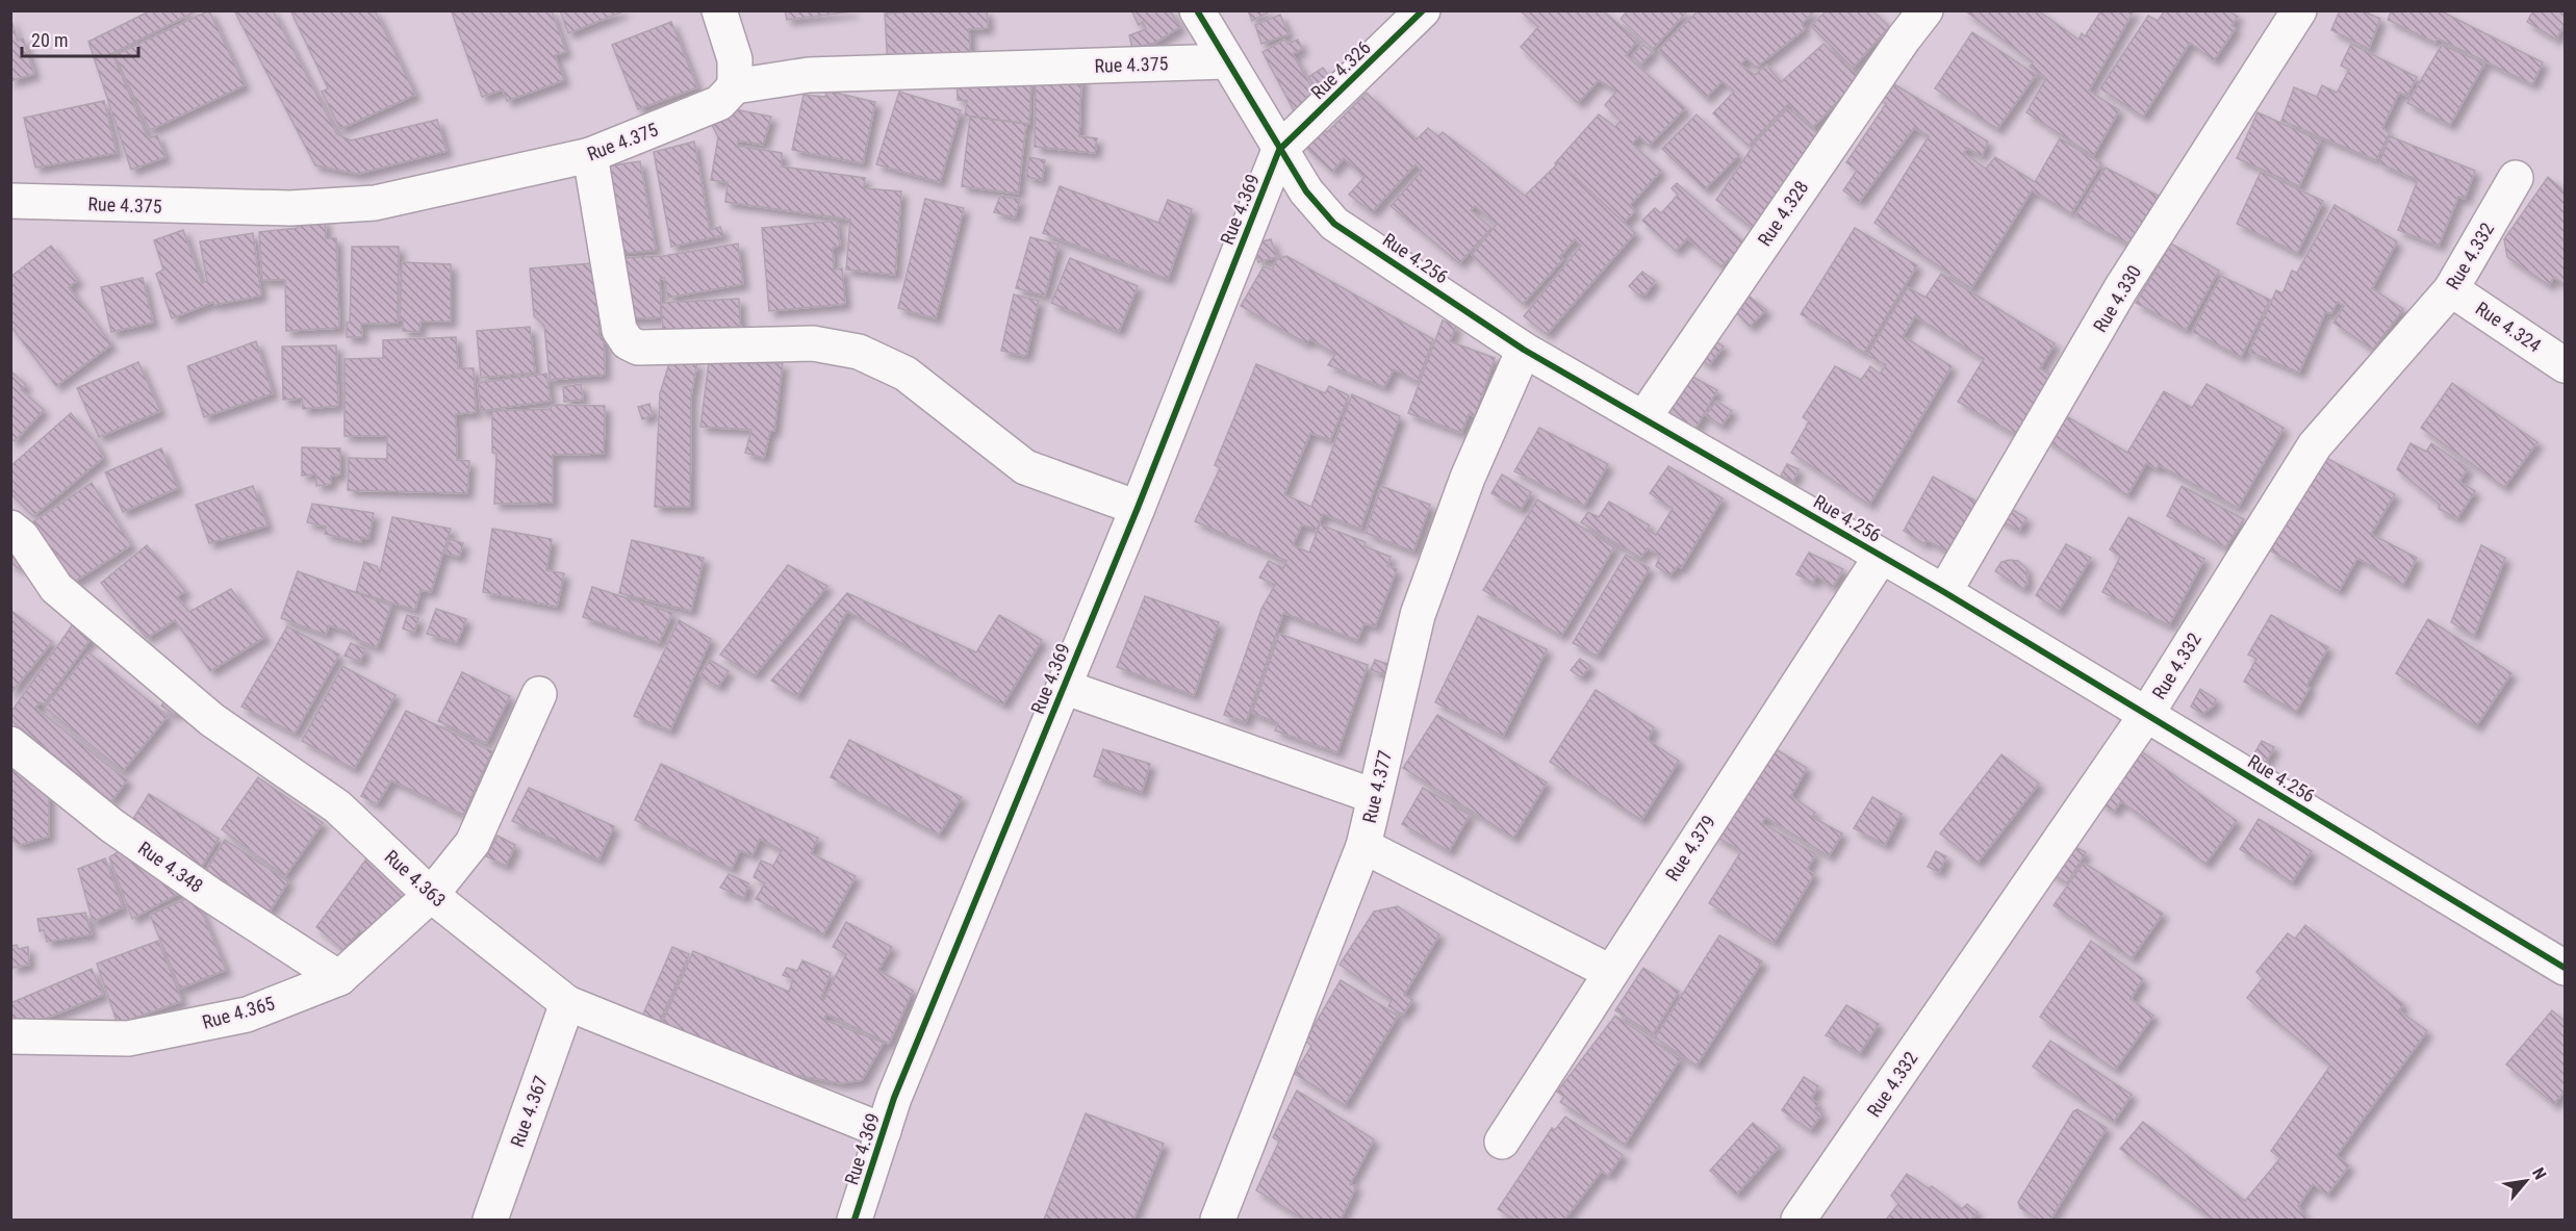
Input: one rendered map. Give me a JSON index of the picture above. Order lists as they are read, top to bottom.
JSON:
{
  "streets": {
    "street": [
      "Rue 4.375",
      "Rue 4.326",
      "Rue 4.369",
      "Rue 4.328",
      "Rue 4.332",
      "Rue 4.256",
      "Rue 4.330",
      "Rue 4.324",
      "Rue 4.377",
      "Rue 4.379",
      "Rue 4.348",
      "Rue 4.363",
      "Rue 4.365",
      "Rue 4.367"
    ]
  },
  "crossings": [
    ["Rue 4.375", "Rue 4.256"],
    ["Rue 4.326", "Rue 4.369"],
    ["Rue 4.326", "Rue 4.256"],
    ["Rue 4.369", "Rue 4.256"],
    ["Rue 4.369", "Rue 4.363"],
    ["Rue 4.328", "Rue 4.256"],
    ["Rue 4.332", "Rue 4.256"],
    ["Rue 4.332", "Rue 4.324"],
    ["Rue 4.256", "Rue 4.330"],
    ["Rue 4.256", "Rue 4.377"],
    ["Rue 4.256", "Rue 4.379"],
    ["Rue 4.348", "Rue 4.365"],
    ["Rue 4.363", "Rue 4.365"],
    ["Rue 4.363", "Rue 4.367"]
  ],
  "scale_bar": "20 m",
  "north": "top right"
}
